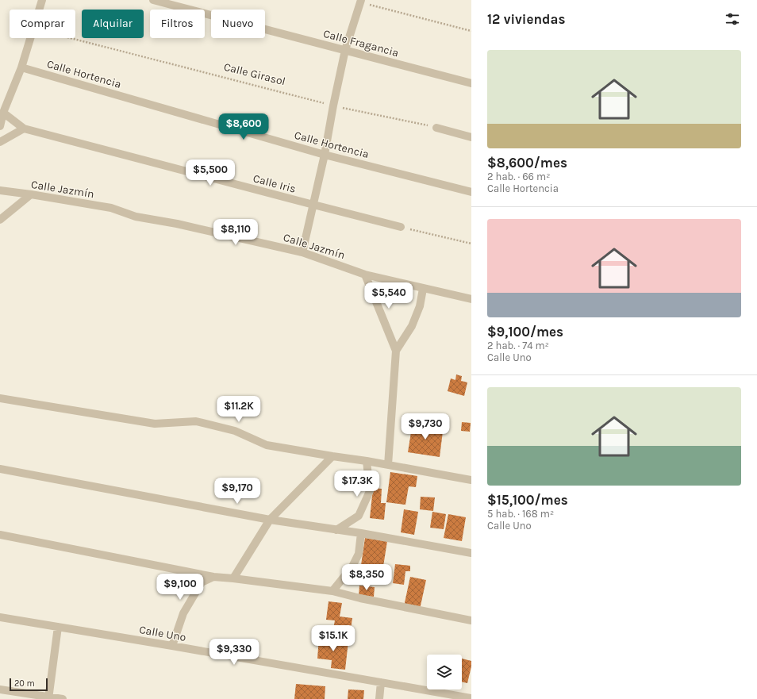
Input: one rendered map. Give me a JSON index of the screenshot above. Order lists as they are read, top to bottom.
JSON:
{
  "streets": {
    "street": [
      "Calle Fragancia",
      "Calle Hortencia",
      "Calle Iris",
      "Calle Jazmín",
      "Calle Uno"
    ],
    "path": ["Calle Girasol"]
  },
  "scale_bar": "20 m",
  "page": {
    "heading": "12 viviendas",
    "chip": [
      "Comprar",
      "Alquilar",
      "Filtros",
      "Nuevo"
    ],
    "list": [
      {
        "name": "$8,600/mes",
        "note": "2 hab. · 66 m² · Calle Hortencia"
      },
      {
        "name": "$9,100/mes",
        "note": "2 hab. · 74 m² · Calle Uno"
      },
      {
        "name": "$15,100/mes",
        "note": "5 hab. · 168 m² · Calle Uno"
      }
    ],
    "price": [
      "$8,600",
      "$5,500",
      "$8,110",
      "$5,540",
      "$11.2K",
      "$9,730",
      "$17.3K",
      "$9,170",
      "$8,350",
      "$9,100",
      "$15.1K",
      "$9,330"
    ],
    "scale": "20 m"
  }
}
